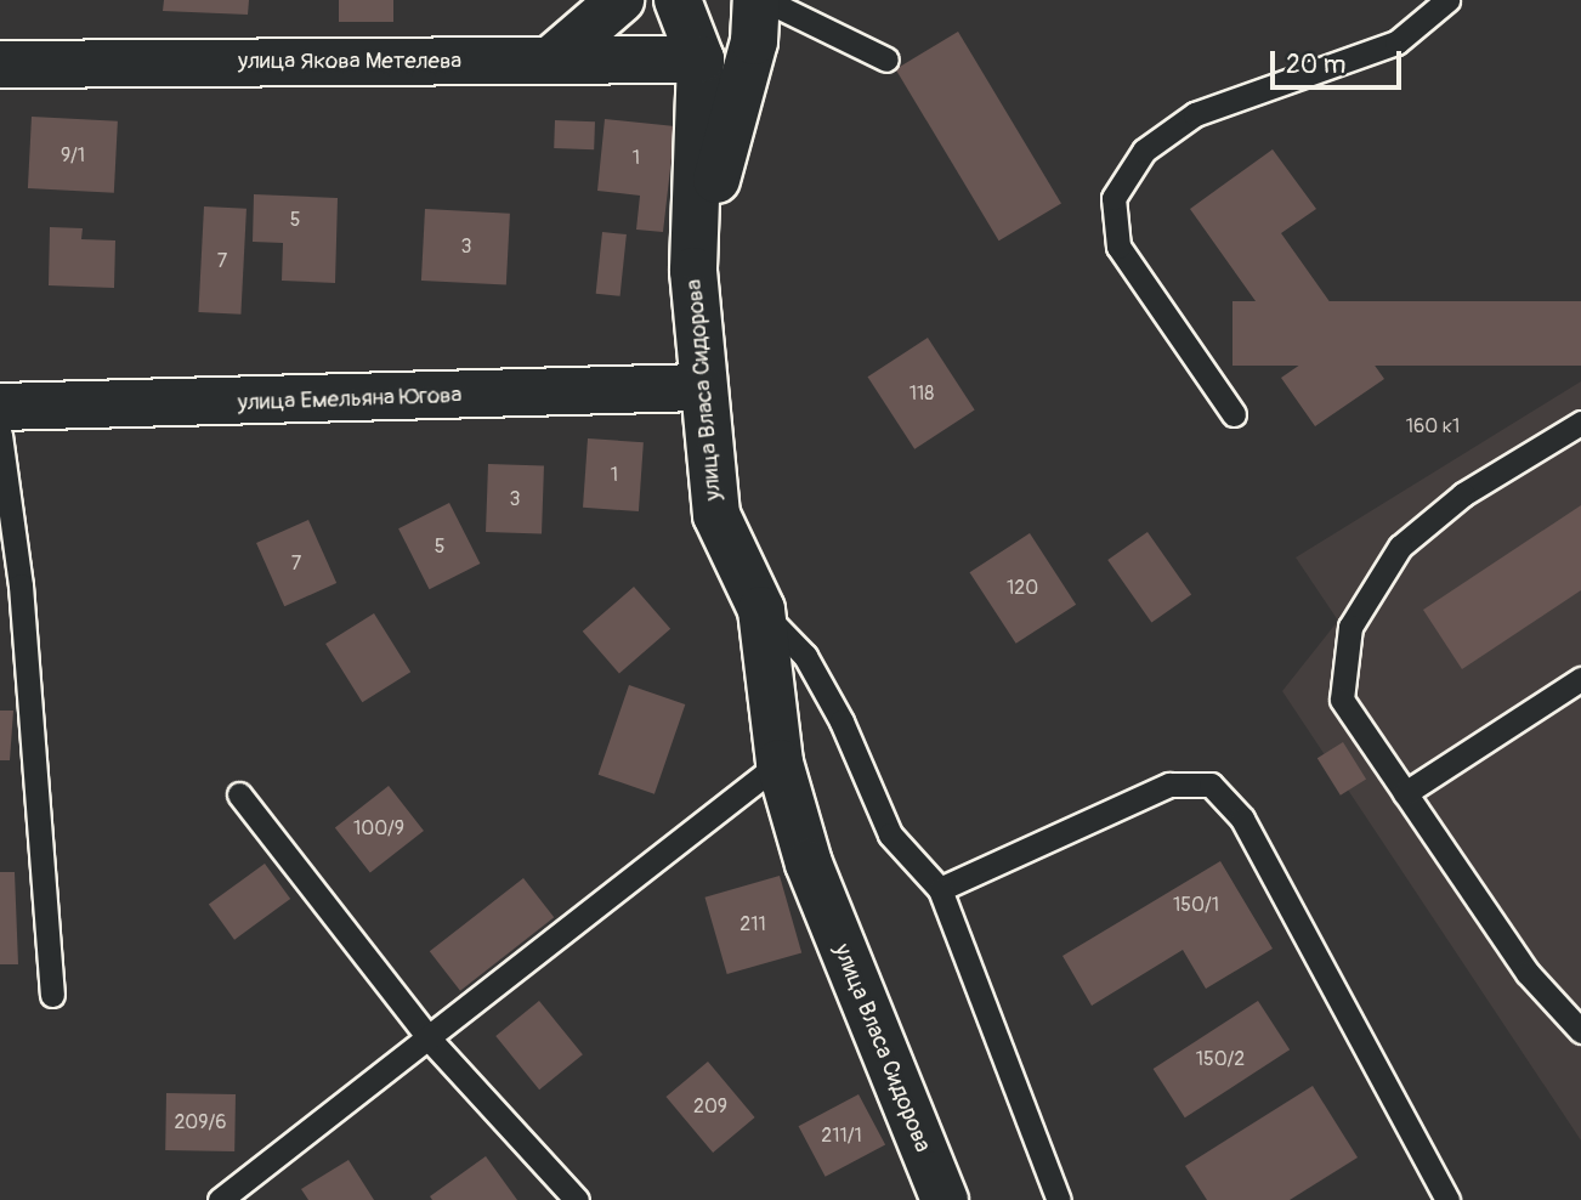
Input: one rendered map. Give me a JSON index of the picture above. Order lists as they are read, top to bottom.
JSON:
{
  "streets": {
    "street": ["улица Якова Метелева", "улица Власа Сидорова", "улица Емельяна Югова"]
  },
  "crossings": [
    ["улица Якова Метелева", "улица Власа Сидорова"],
    ["улица Власа Сидорова", "улица Емельяна Югова"]
  ],
  "house_numbers": [
    "9/1",
    "1",
    "5",
    "3",
    "7",
    "118",
    "160 к1",
    "1",
    "3",
    "5",
    "7",
    "120",
    "100/9",
    "150/1",
    "211",
    "150/2",
    "209",
    "209/6",
    "211/1"
  ],
  "scale_bar": "20 m"
}
